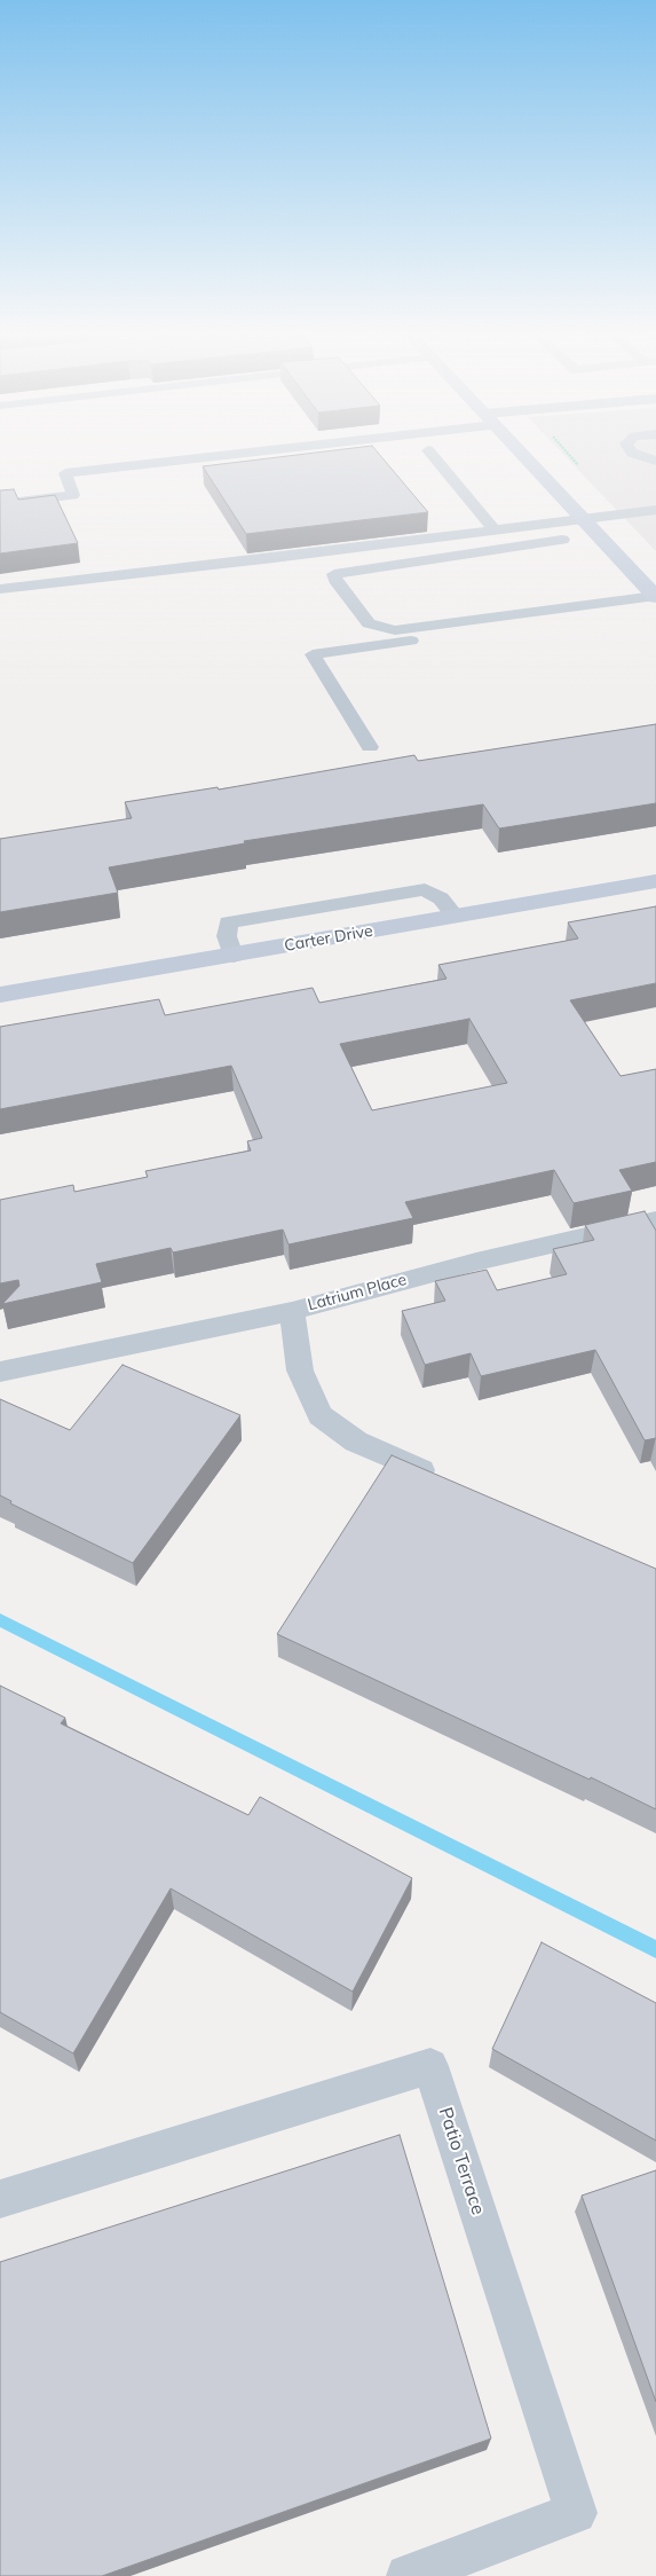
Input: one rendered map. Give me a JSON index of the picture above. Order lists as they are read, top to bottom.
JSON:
{
  "streets": {
    "main road": ["Carter Drive"],
    "lane": ["Latrium Place", "Patio Terrace"]
  }
}
